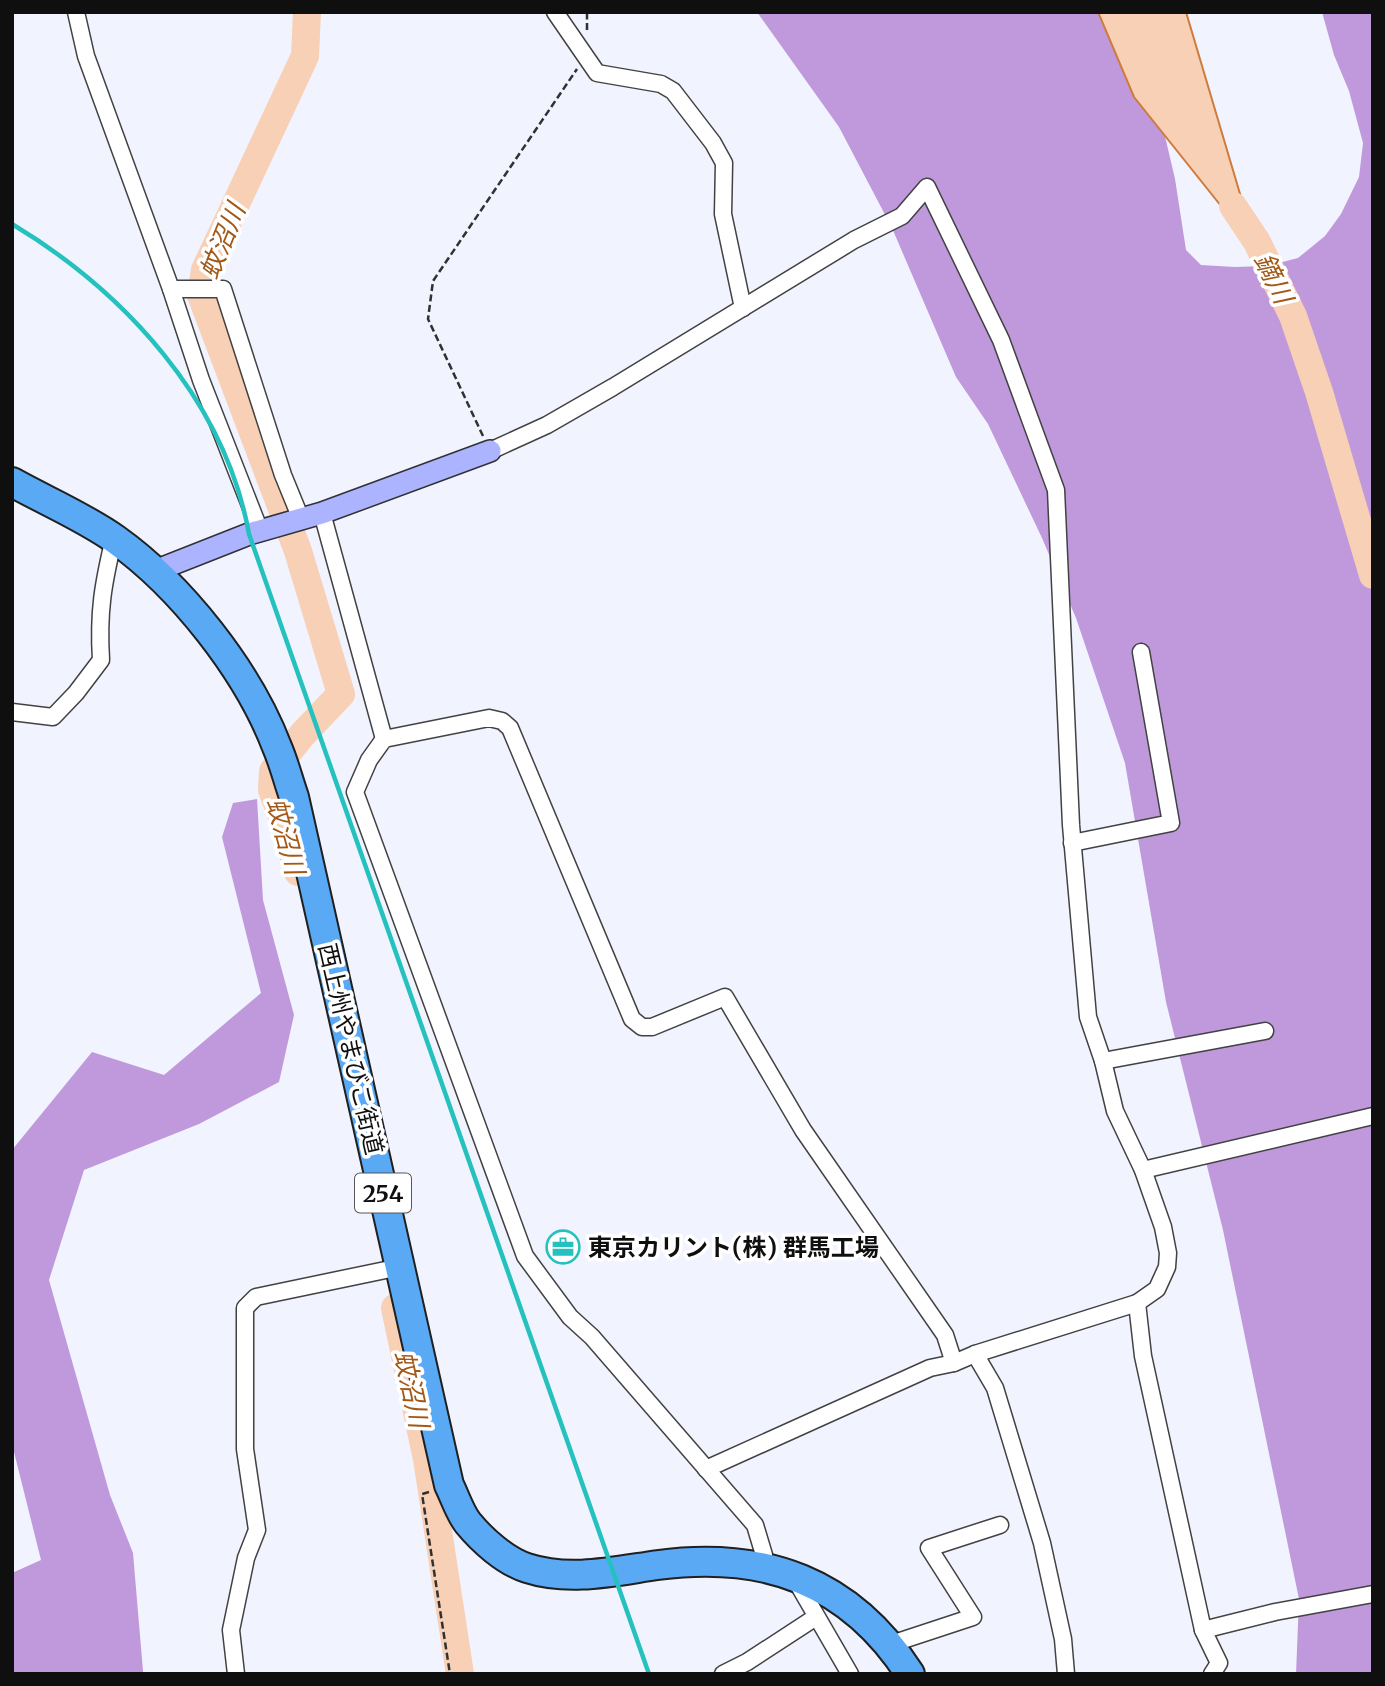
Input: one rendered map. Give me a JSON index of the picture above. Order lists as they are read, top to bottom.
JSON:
{
  "streets": {
    "highway": ["西上州やまびこ街道", "254"]
  },
  "water": ["蚊沼川", "鏑川"],
  "places": {
    "office": ["東京カリント(株) 群馬工場"]
  }
}
